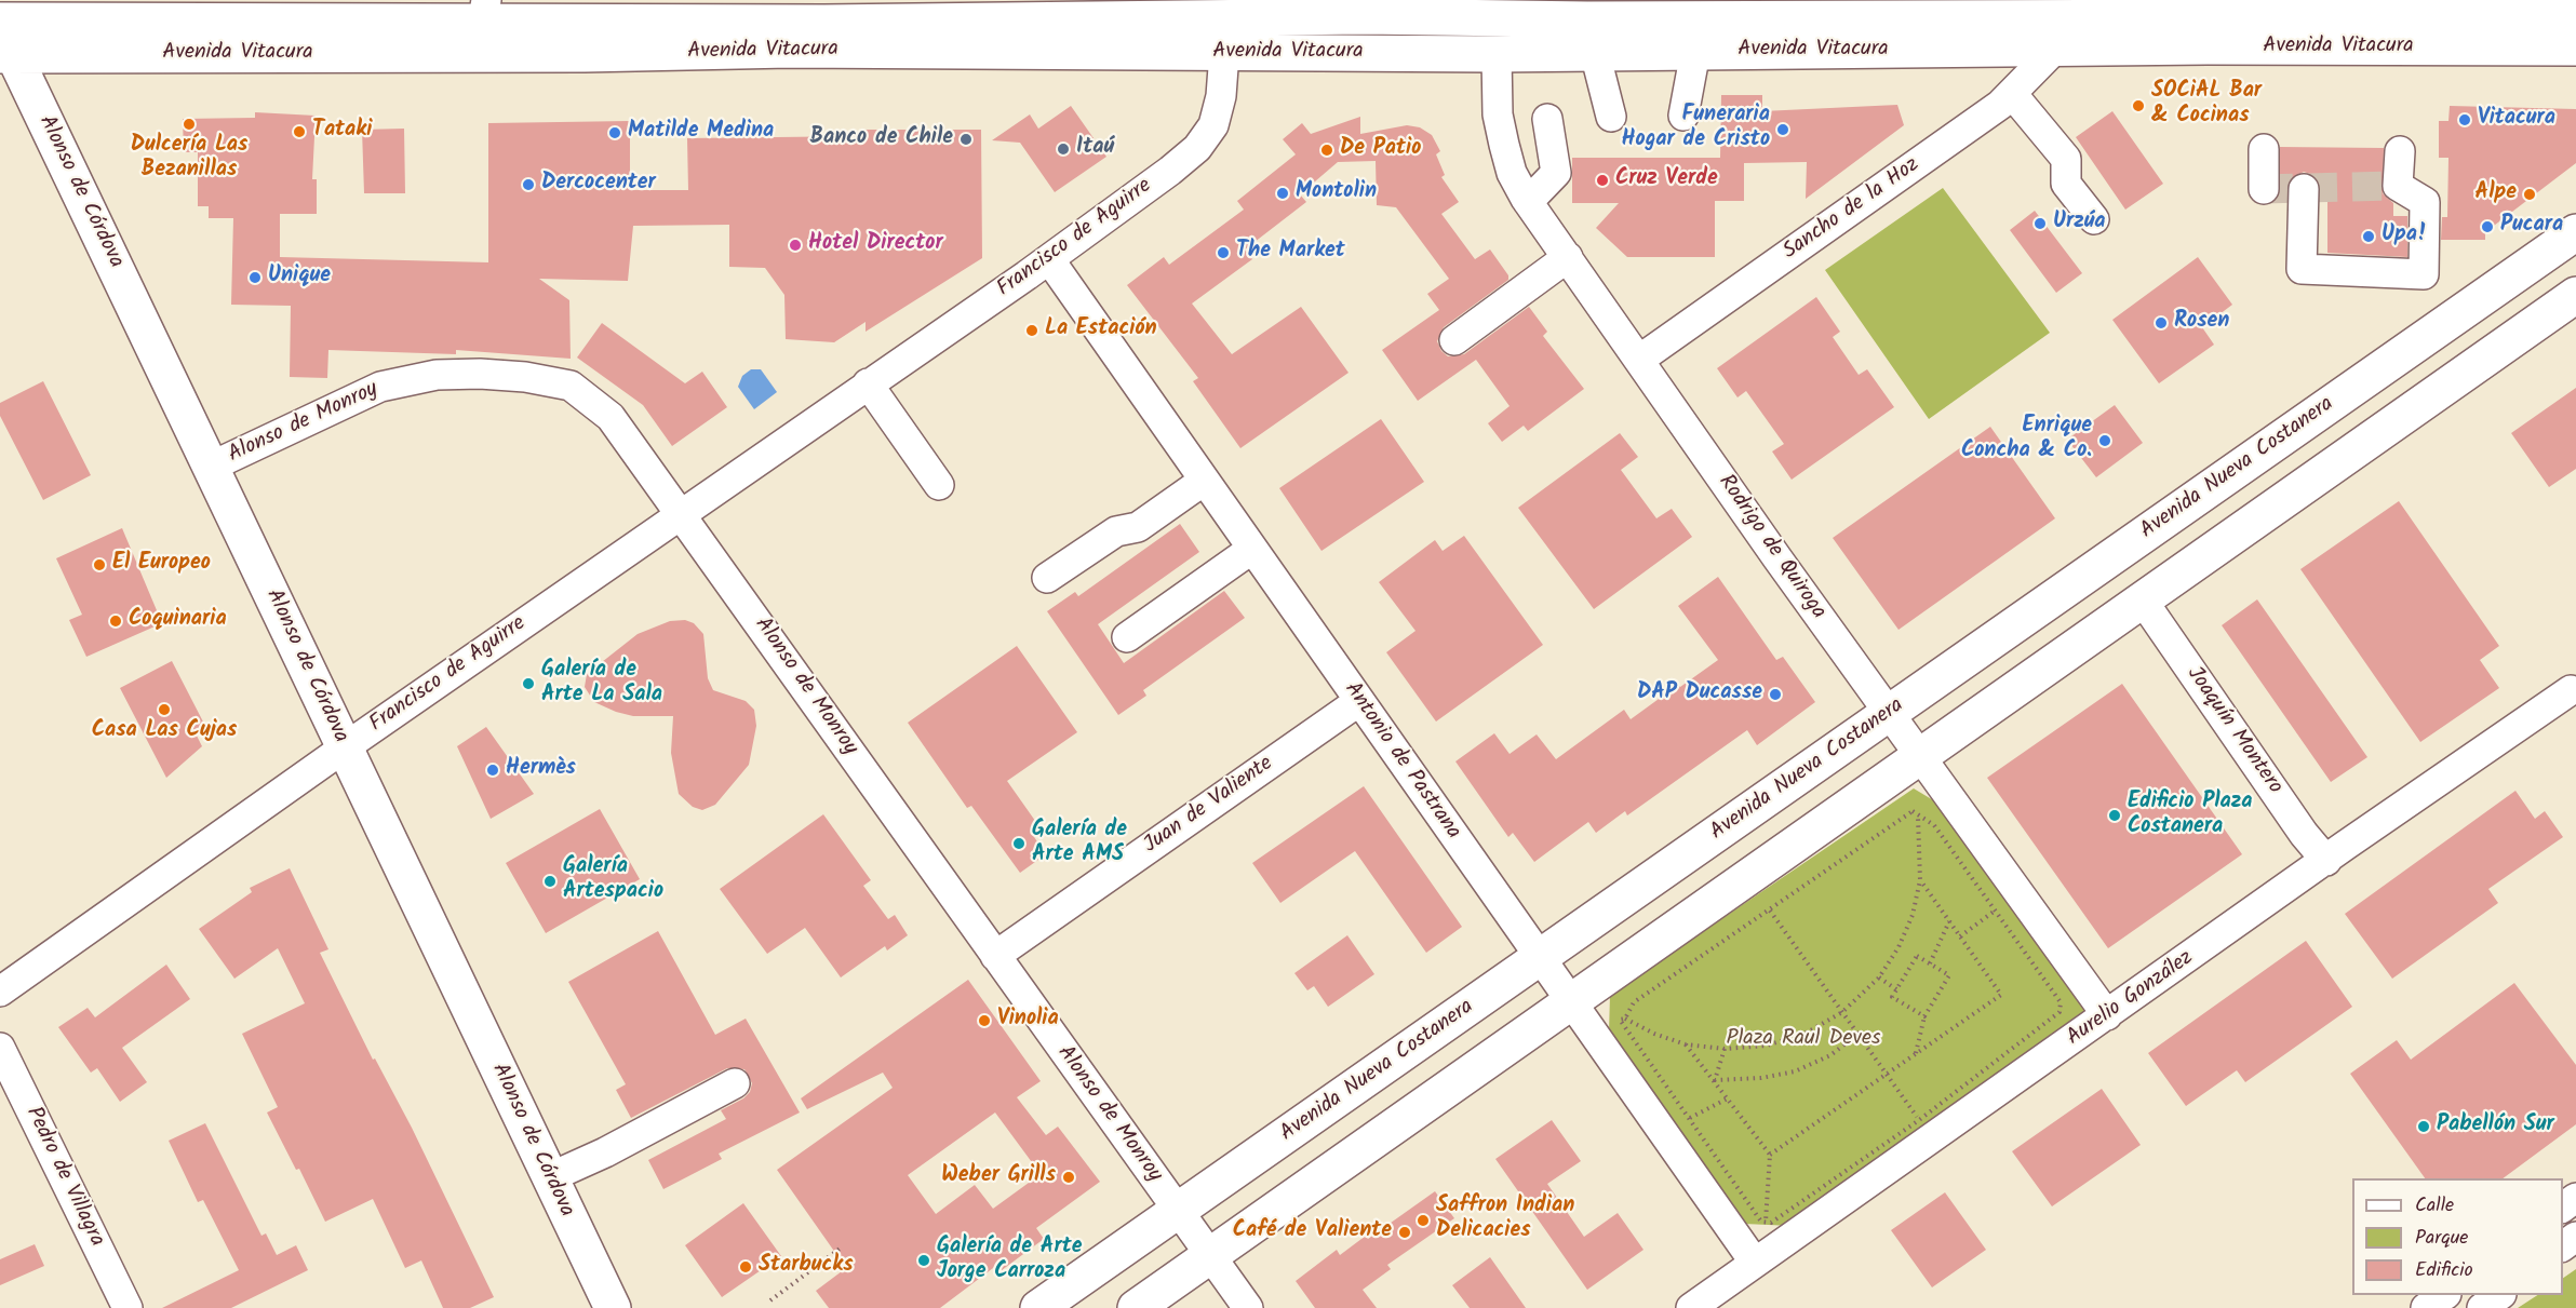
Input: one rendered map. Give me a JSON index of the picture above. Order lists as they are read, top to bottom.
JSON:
{
  "streets": {
    "main road": ["Avenida Vitacura", "Alonso de Córdova", "Avenida Nueva Costanera"],
    "street": [
      "Sancho de la Hoz",
      "Francisco de Aguirre",
      "Alonso de Monroy",
      "Rodrigo de Quiroga",
      "Joaquín Montero",
      "Antonio de Pastrana",
      "Juan de Valiente",
      "Aurelio González",
      "Pedro de Villagra"
    ]
  },
  "crossings": [
    ["Avenida Vitacura", "Alonso de Córdova"],
    ["Avenida Vitacura", "Sancho de la Hoz"],
    ["Avenida Vitacura", "Francisco de Aguirre"],
    ["Avenida Vitacura", "Rodrigo de Quiroga"],
    ["Alonso de Córdova", "Francisco de Aguirre"],
    ["Alonso de Córdova", "Alonso de Monroy"],
    ["Sancho de la Hoz", "Rodrigo de Quiroga"],
    ["Francisco de Aguirre", "Alonso de Monroy"],
    ["Francisco de Aguirre", "Antonio de Pastrana"],
    ["Alonso de Monroy", "Avenida Nueva Costanera"],
    ["Alonso de Monroy", "Juan de Valiente"],
    ["Avenida Nueva Costanera", "Rodrigo de Quiroga"],
    ["Avenida Nueva Costanera", "Antonio de Pastrana"],
    ["Rodrigo de Quiroga", "Aurelio González"],
    ["Joaquín Montero", "Aurelio González"],
    ["Antonio de Pastrana", "Juan de Valiente"],
    ["Antonio de Pastrana", "Aurelio González"]
  ],
  "parks": ["Plaza Raul Deves"],
  "places": [
    "SOCiAL Bar & Cocinas",
    "Vitacura",
    "Dulcería Las Bezanillas",
    "Funeraria Hogar de Cristo",
    "Tataki",
    "Matilde Medina",
    "Banco de Chile",
    "Itaú",
    "De Patio",
    "Cruz Verde",
    "Dercocenter",
    "Montolin",
    "Alpe",
    "Urzúa",
    "Pucara",
    "Upa!",
    "Hotel Director",
    "The Market",
    "Unique",
    "Rosen",
    "La Estación",
    "Enrique Concha & Co.",
    "El Europeo",
    "Coquinaria",
    "Galería de Arte La Sala",
    "DAP Ducasse",
    "Casa Las Cujas",
    "Hermès",
    "Edificio Plaza Costanera",
    "Galería de Arte AMS",
    "Galería Artespacio",
    "Vinolia",
    "Pabellón Sur",
    "Weber Grills",
    "Saffron Indian Delicacies",
    "Café de Valiente",
    "Galería de Arte Jorge Carroza",
    "Starbucks"
  ],
  "legend": ["Calle", "Parque", "Edificio"]
}
